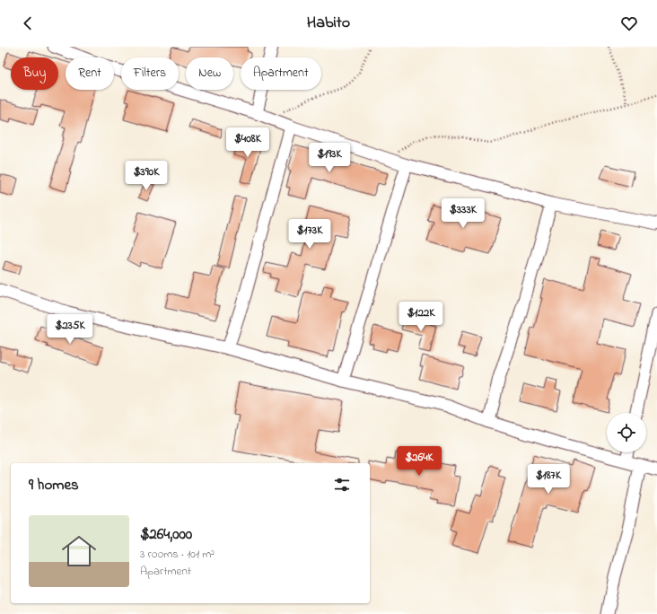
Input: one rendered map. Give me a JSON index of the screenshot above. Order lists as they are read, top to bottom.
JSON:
{
  "page": {
    "header": "Habito",
    "chip": [
      "Buy",
      "Rent",
      "Filters",
      "New",
      "Apartment"
    ],
    "price": [
      "$408K",
      "$193K",
      "$390K",
      "$333K",
      "$173K",
      "$122K",
      "$235K",
      "$264K",
      "$187K"
    ],
    "heading": "9 homes",
    "list": [
      {
        "name": "$264,000",
        "note": "3 rooms · 101 m² · Apartment"
      }
    ]
  }
}
